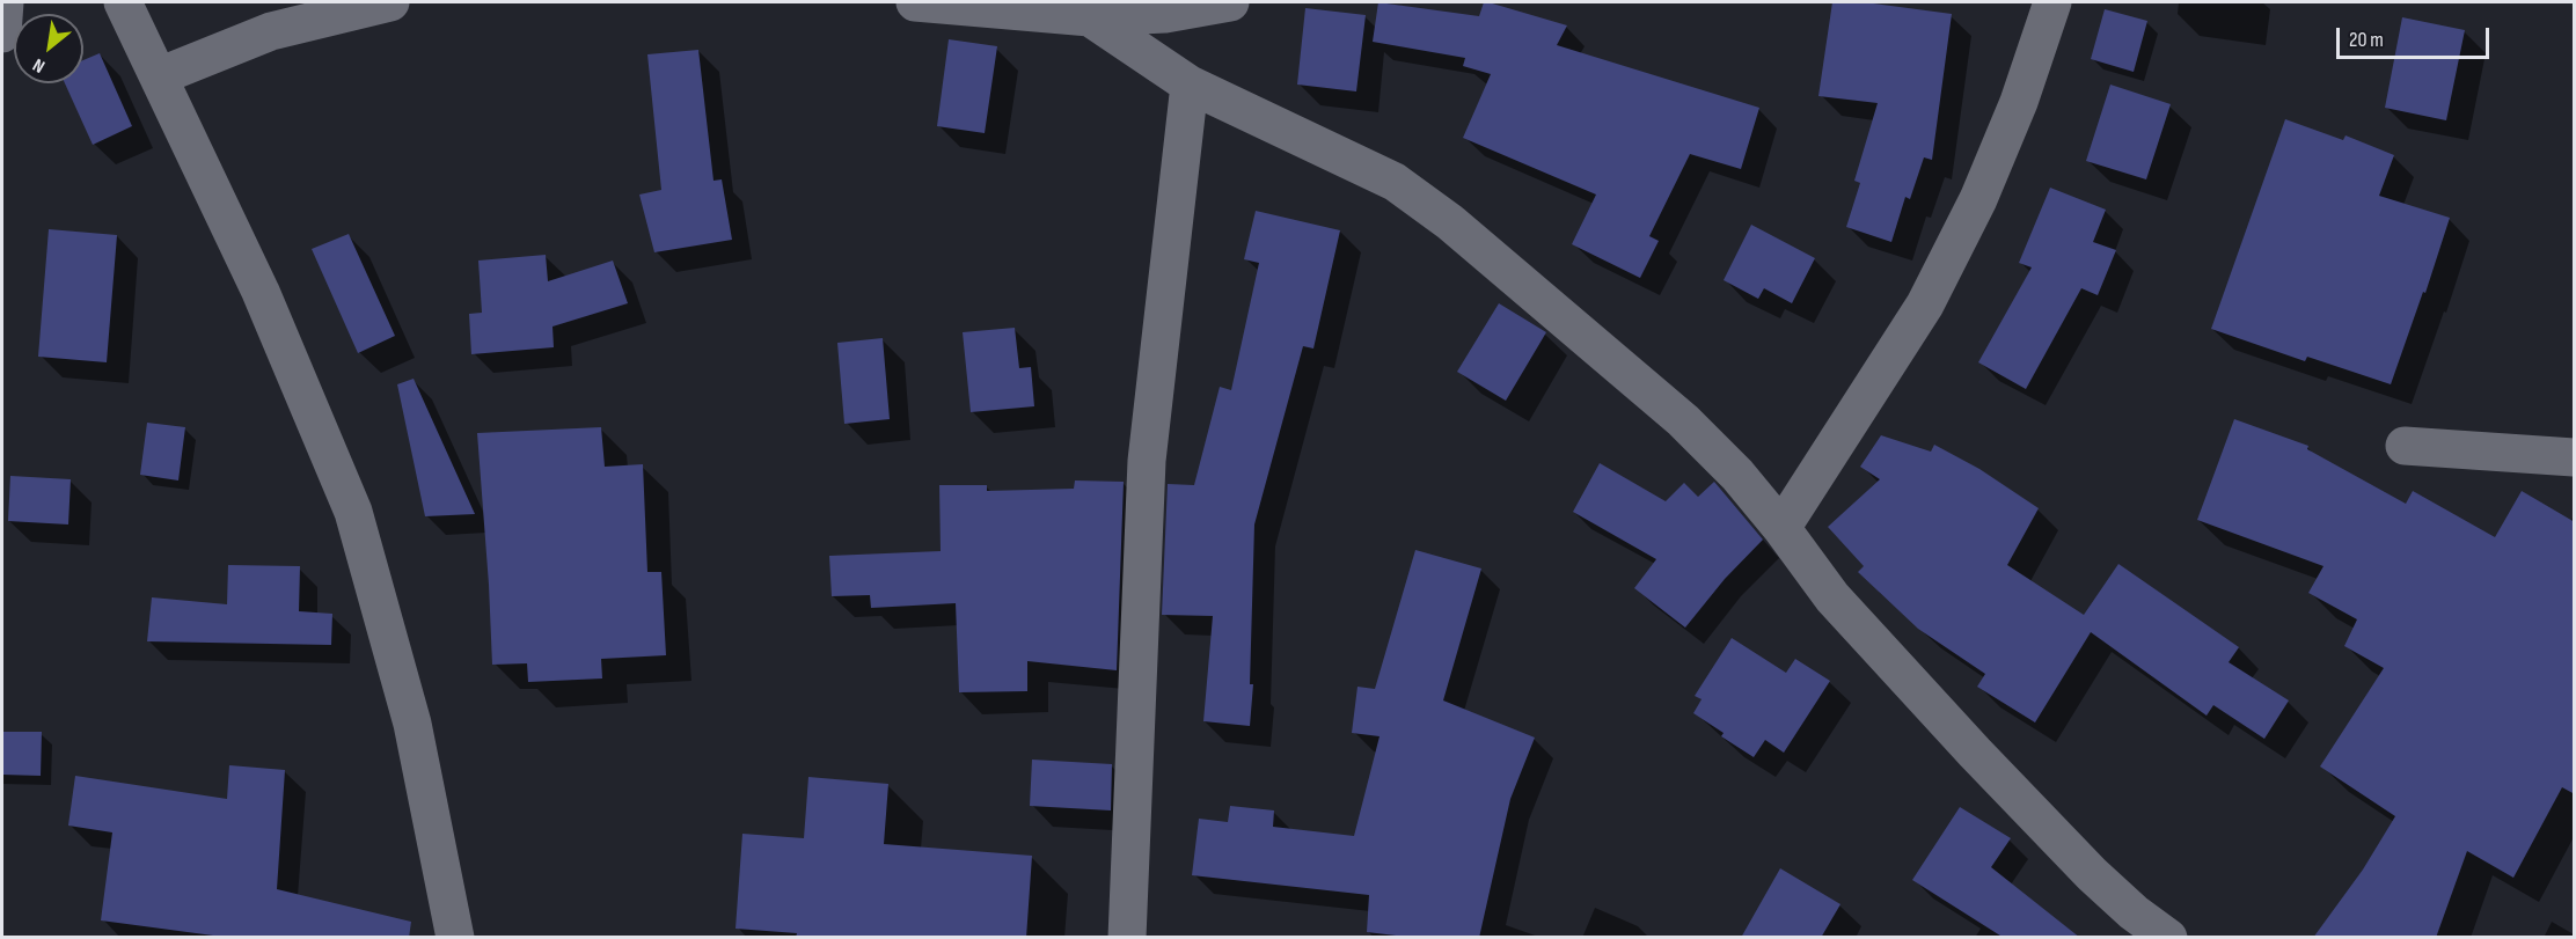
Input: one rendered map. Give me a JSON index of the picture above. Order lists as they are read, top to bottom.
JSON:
{
  "scale_bar": "20 m",
  "north": "bottom left"
}
